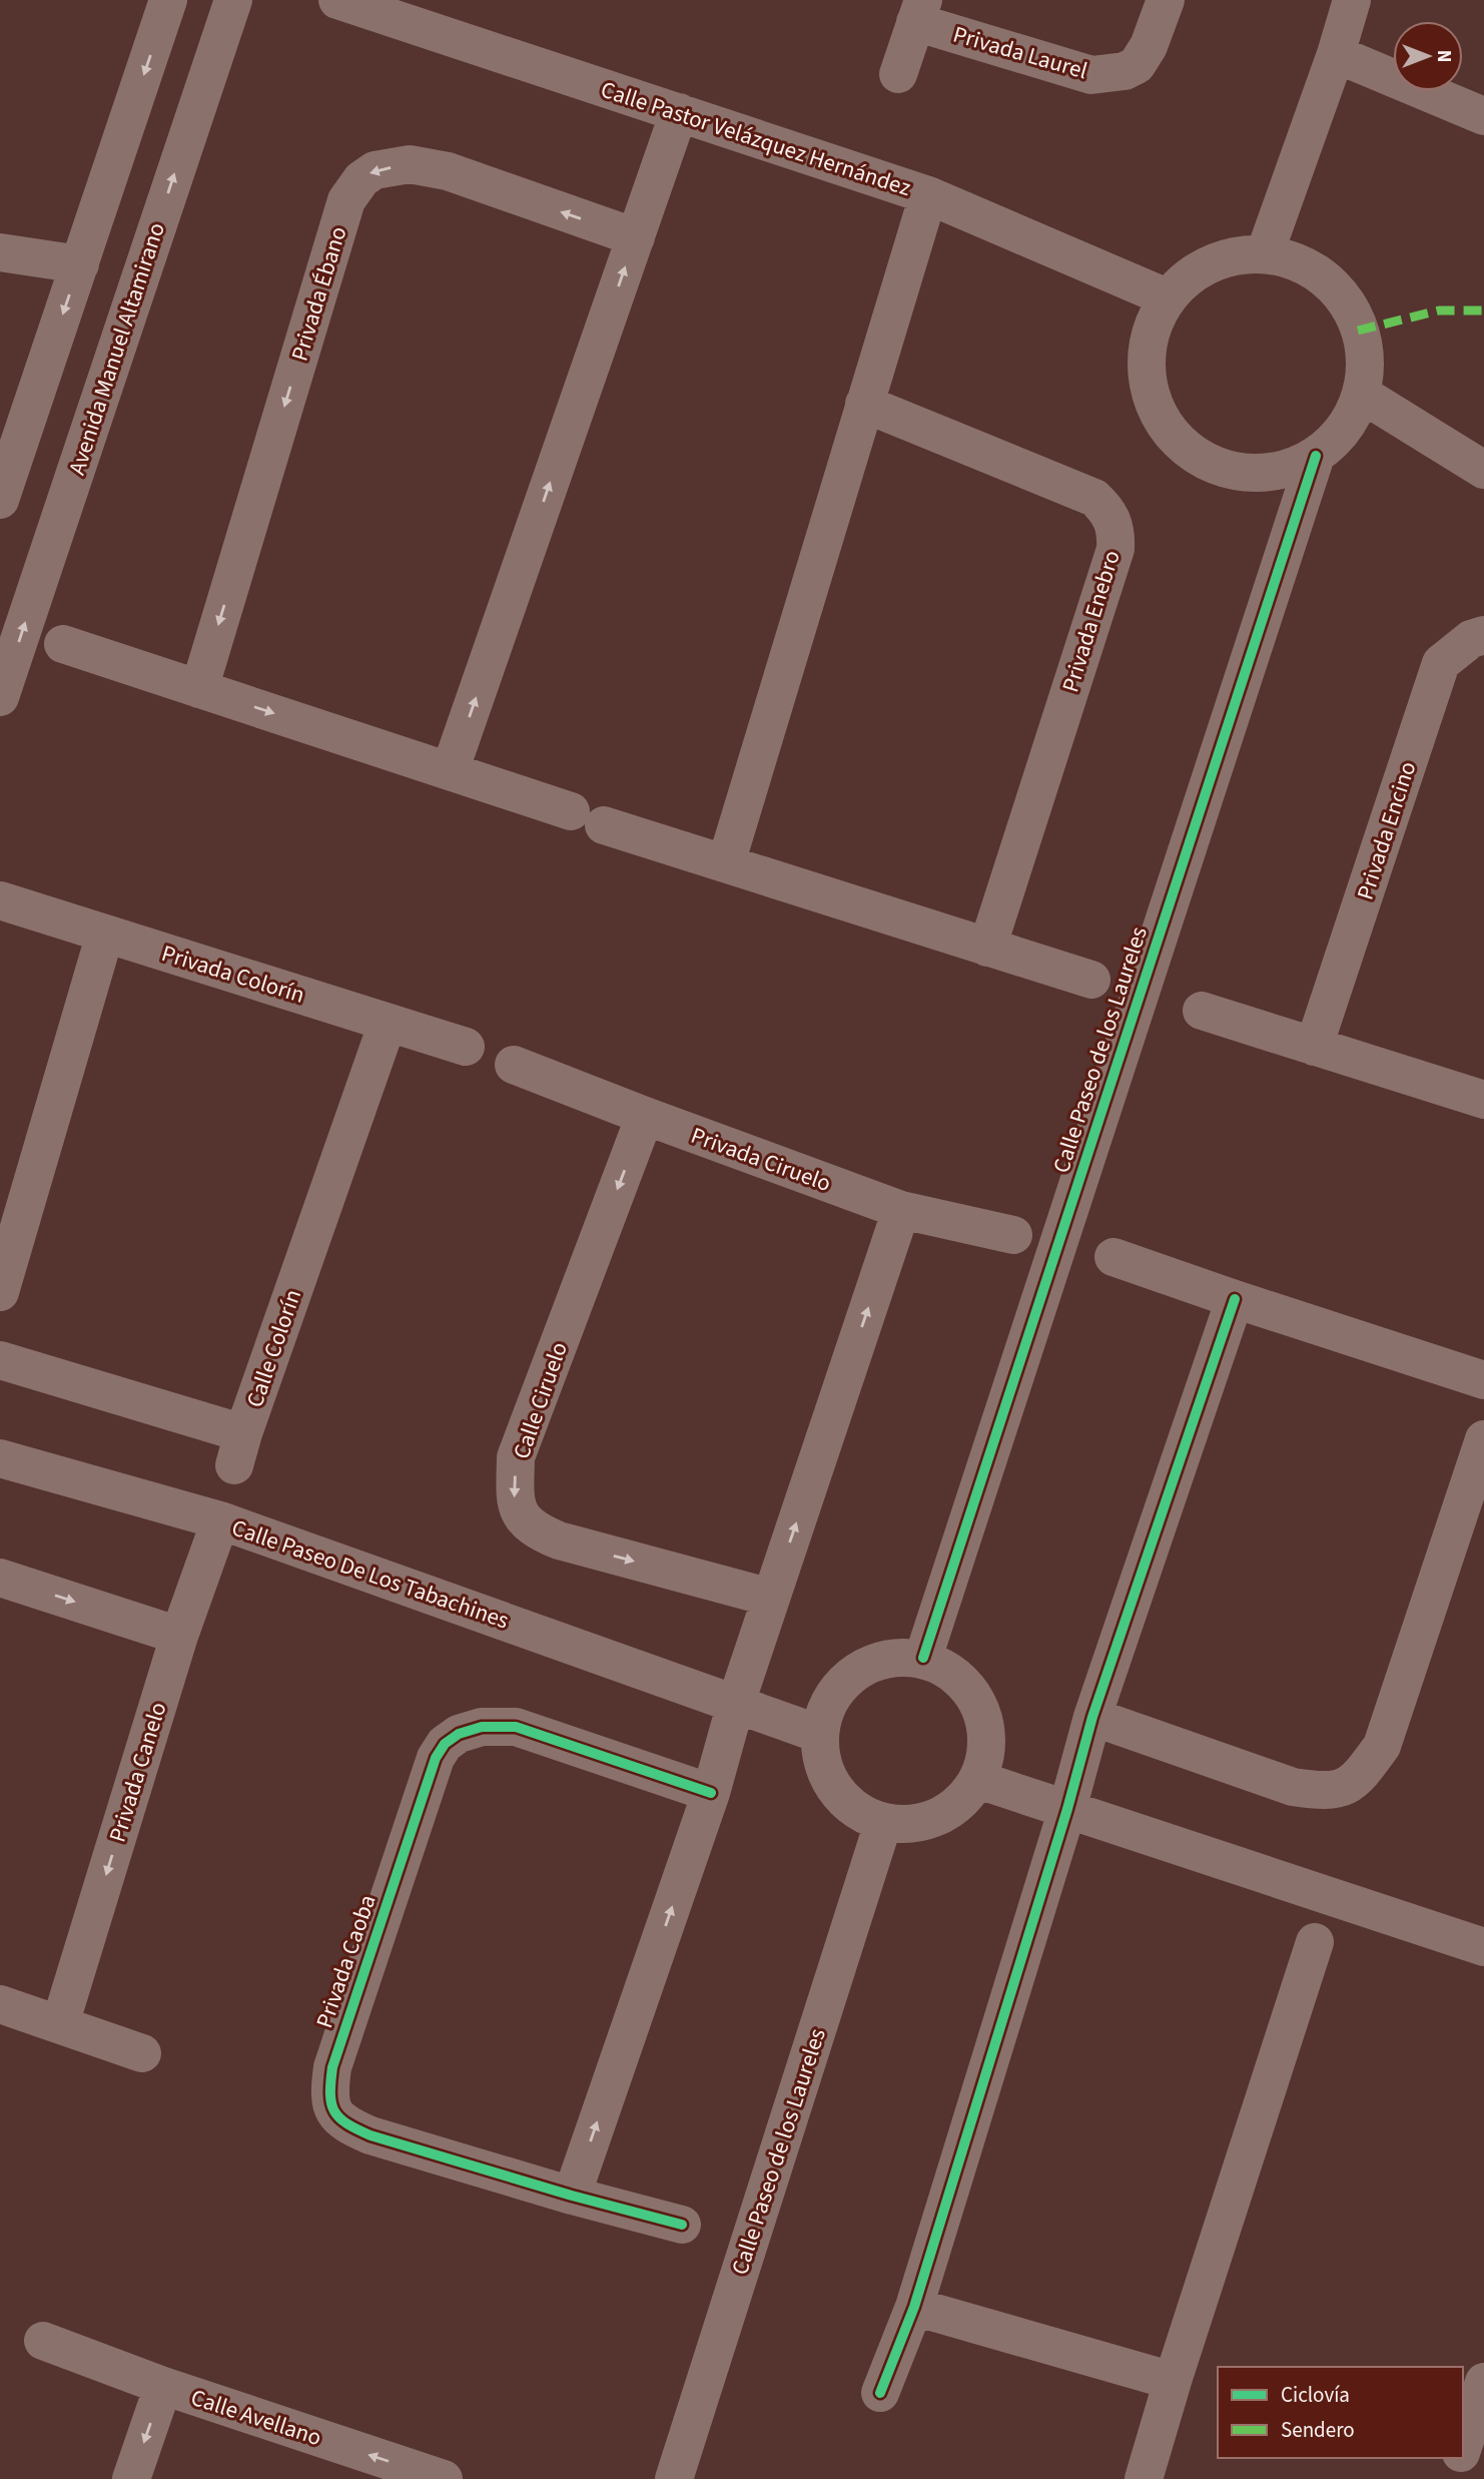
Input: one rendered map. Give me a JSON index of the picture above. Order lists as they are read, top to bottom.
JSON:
{
  "streets": {
    "street": [
      "Privada Laurel",
      "Calle Pastor Velázquez Hernández",
      "Privada Ébano",
      "Avenida Manuel Altamirano",
      "Privada Enebro",
      "Privada Encino",
      "Privada Colorín",
      "Calle Paseo de los Laureles",
      "Privada Ciruelo",
      "Calle Colorín",
      "Calle Ciruelo",
      "Calle Paseo De Los Tabachines",
      "Privada Canelo",
      "Privada Caoba",
      "Calle Avellano"
    ]
  },
  "crossings": [
    ["Calle Pastor Velázquez Hernández", "Calle Paseo de los Laureles"],
    ["Privada Colorín", "Calle Colorín"],
    ["Calle Paseo de los Laureles", "Calle Paseo De Los Tabachines"],
    ["Privada Ciruelo", "Calle Ciruelo"],
    ["Calle Paseo De Los Tabachines", "Privada Canelo"]
  ],
  "one_way": ["Privada Canelo"],
  "legend": ["Ciclovía", "Sendero"],
  "north": "right"
}
